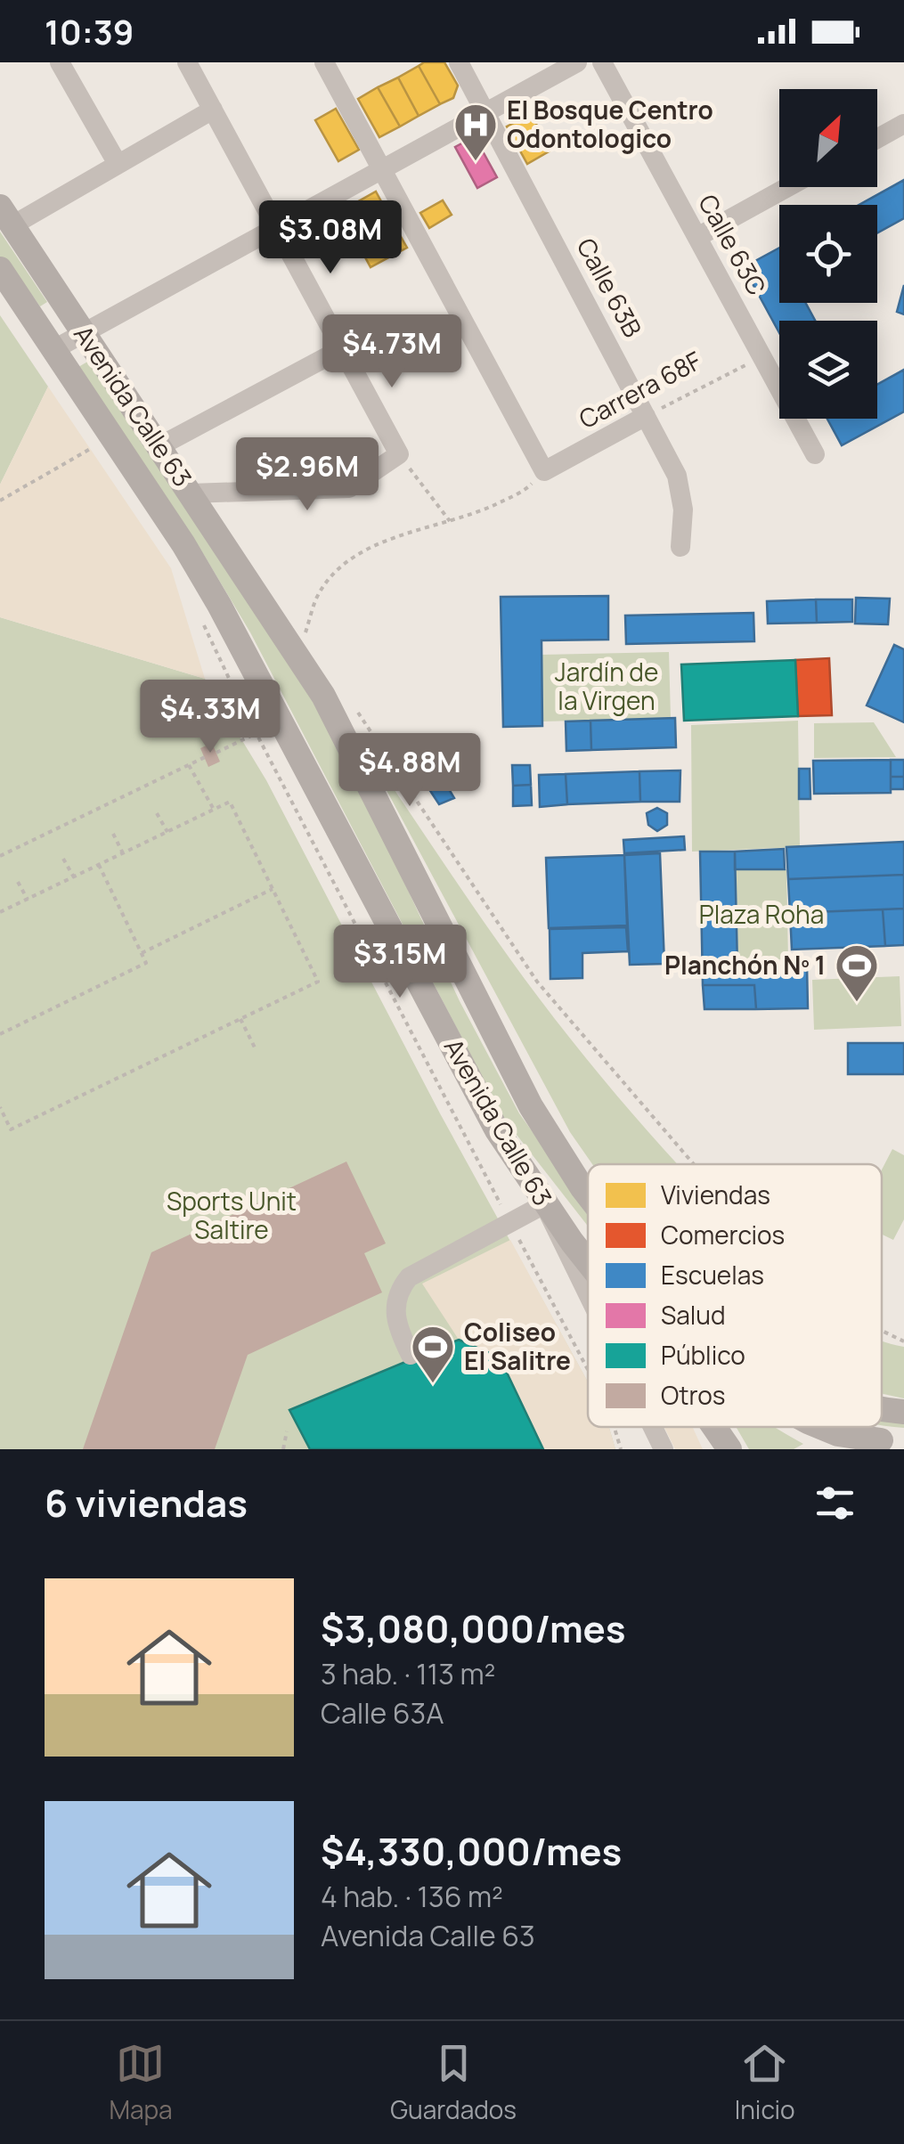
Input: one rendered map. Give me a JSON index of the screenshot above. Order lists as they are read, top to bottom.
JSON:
{
  "streets": {
    "main road": ["Avenida Calle 63"],
    "street": ["Calle 63C", "Calle 63B", "Carrera 68F"]
  },
  "crossings": [
    ["Calle 63C", "Carrera 68F"],
    ["Calle 63B", "Carrera 68F"]
  ],
  "parks": ["Jardín de la Virgen", "Plaza Roha", "Sports Unit Saltire"],
  "places": {
    "hospital": ["El Bosque Centro Odontologico"],
    "sports": ["Planchón Nº 1", "Coliseo El Salitre"]
  },
  "legend": [
    "Viviendas",
    "Comercios",
    "Escuelas",
    "Salud",
    "Público",
    "Otros"
  ],
  "north": "top right",
  "page": {
    "status": "10:39",
    "price": [
      "$3.08M",
      "$4.73M",
      "$2.96M",
      "$4.33M",
      "$4.88M",
      "$3.15M"
    ],
    "heading": "6 viviendas",
    "list": [
      {
        "name": "$3,080,000/mes",
        "note": "3 hab. · 113 m² · Calle 63A"
      },
      {
        "name": "$4,330,000/mes",
        "note": "4 hab. · 136 m² · Avenida Calle 63"
      }
    ],
    "tabs": ["Mapa", "Guardados", "Inicio"]
  }
}
